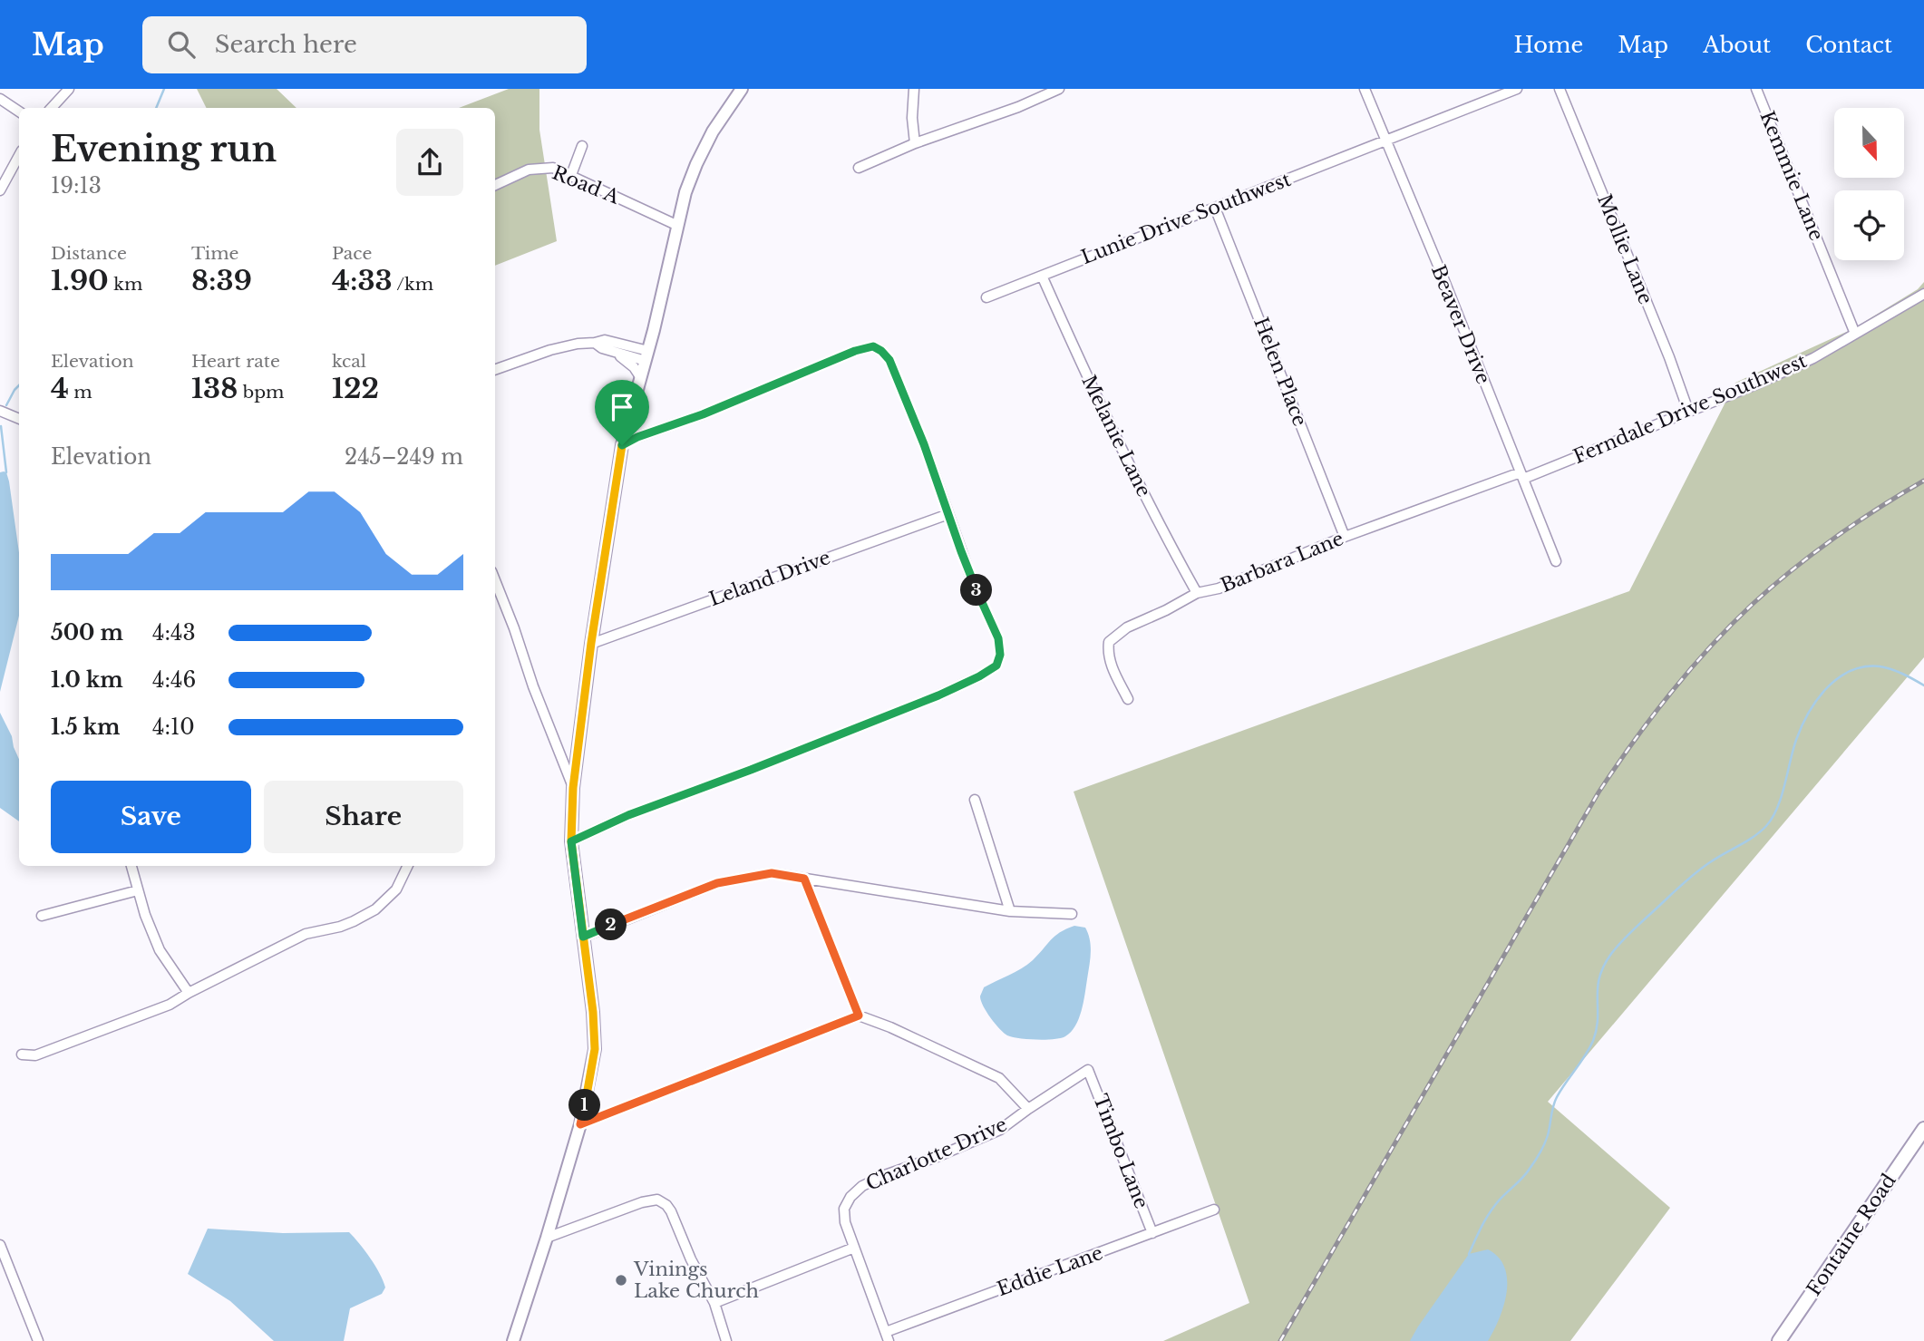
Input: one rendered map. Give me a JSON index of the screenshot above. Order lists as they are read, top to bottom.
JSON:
{
  "streets": {
    "main road": ["Fontaine Road"],
    "street": [
      "Kemmie Lane",
      "Road A",
      "Lunie Drive Southwest",
      "Mollie Lane",
      "Beaver Drive",
      "Helen Place",
      "Ferndale Drive Southwest",
      "Melanie Lane",
      "Barbara Lane",
      "Leland Drive",
      "Timbo Lane",
      "Charlotte Drive",
      "Eddie Lane"
    ]
  },
  "crossings": [
    ["Kemmie Lane", "Ferndale Drive Southwest"],
    ["Lunie Drive Southwest", "Beaver Drive"],
    ["Lunie Drive Southwest", "Helen Place"],
    ["Lunie Drive Southwest", "Melanie Lane"],
    ["Mollie Lane", "Ferndale Drive Southwest"],
    ["Beaver Drive", "Ferndale Drive Southwest"],
    ["Beaver Drive", "Barbara Lane"],
    ["Helen Place", "Barbara Lane"],
    ["Ferndale Drive Southwest", "Barbara Lane"],
    ["Melanie Lane", "Barbara Lane"],
    ["Timbo Lane", "Charlotte Drive"],
    ["Timbo Lane", "Eddie Lane"],
    ["Charlotte Drive", "Eddie Lane"]
  ],
  "places": ["Vinings Lake Church"],
  "north": "bottom",
  "page": {
    "header": "Map",
    "search": "Search here",
    "nav": [
      "Home",
      "Map",
      "About",
      "Contact"
    ],
    "heading": ["Evening run", "19:13"],
    "stats": [
      ["Distance", "1.90 km"],
      ["Time", "8:39"],
      ["Pace", "4:33 /km"],
      ["Elevation", "4 m"],
      ["Heart rate", "138 bpm"],
      ["kcal", "122"]
    ],
    "chart": ["Elevation", "245–249 m"],
    "pins": ["3", "2", "1"],
    "list": [
      {
        "name": "500 m",
        "note": "4:43"
      },
      {
        "name": "1.0 km",
        "note": "4:46"
      },
      {
        "name": "1.5 km",
        "note": "4:10"
      }
    ],
    "buttons": ["Save", "Share"]
  }
}
